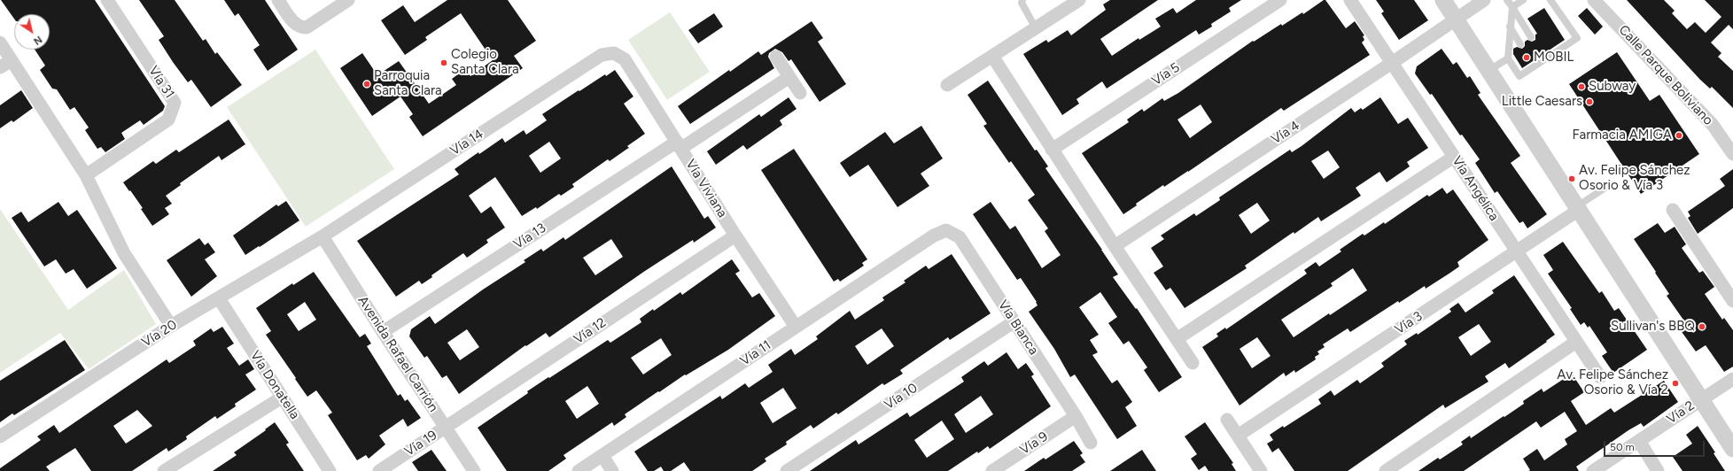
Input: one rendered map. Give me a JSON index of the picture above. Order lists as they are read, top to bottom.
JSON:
{
  "streets": {
    "street": [
      "Vía 5",
      "Calle Parque Boliviano",
      "Vía 31",
      "Vía 4",
      "Vía 14",
      "Vía Viviana",
      "Vía Angélica",
      "Vía 13",
      "Vía 3",
      "Vía Bianca",
      "Vía 12",
      "Vía 20",
      "Vía 11",
      "Avenida Rafael Carrión",
      "Vía Donatella",
      "Vía 10",
      "Vía 2",
      "Vía 19",
      "Vía 9"
    ]
  },
  "crossings": [
    ["Vía 4", "Vía Angélica"],
    ["Vía 14", "Vía Viviana"],
    ["Vía 14", "Vía 20"],
    ["Vía 14", "Avenida Rafael Carrión"],
    ["Vía Viviana", "Vía 13"],
    ["Vía Viviana", "Vía 12"],
    ["Vía Viviana", "Vía 11"],
    ["Vía Angélica", "Vía 3"],
    ["Vía 13", "Avenida Rafael Carrión"],
    ["Vía Bianca", "Vía 11"],
    ["Vía Bianca", "Vía 10"],
    ["Vía Bianca", "Vía 9"],
    ["Vía 12", "Avenida Rafael Carrión"],
    ["Vía 12", "Vía 19"],
    ["Vía 20", "Avenida Rafael Carrión"],
    ["Vía 20", "Vía Donatella"],
    ["Avenida Rafael Carrión", "Vía 19"]
  ],
  "places": [
    "MOBIL",
    "Colegio Santa Clara",
    "Parroquia Santa Clara",
    "Subway",
    "Little Caesars",
    "Farmacia AMIGA",
    "Av. Felipe Sánchez Osorio & Vía 3",
    "Sullivan's BBQ",
    "Av. Felipe Sánchez Osorio & Vía 2"
  ],
  "scale_bar": "50 m",
  "north": "bottom right"
}
